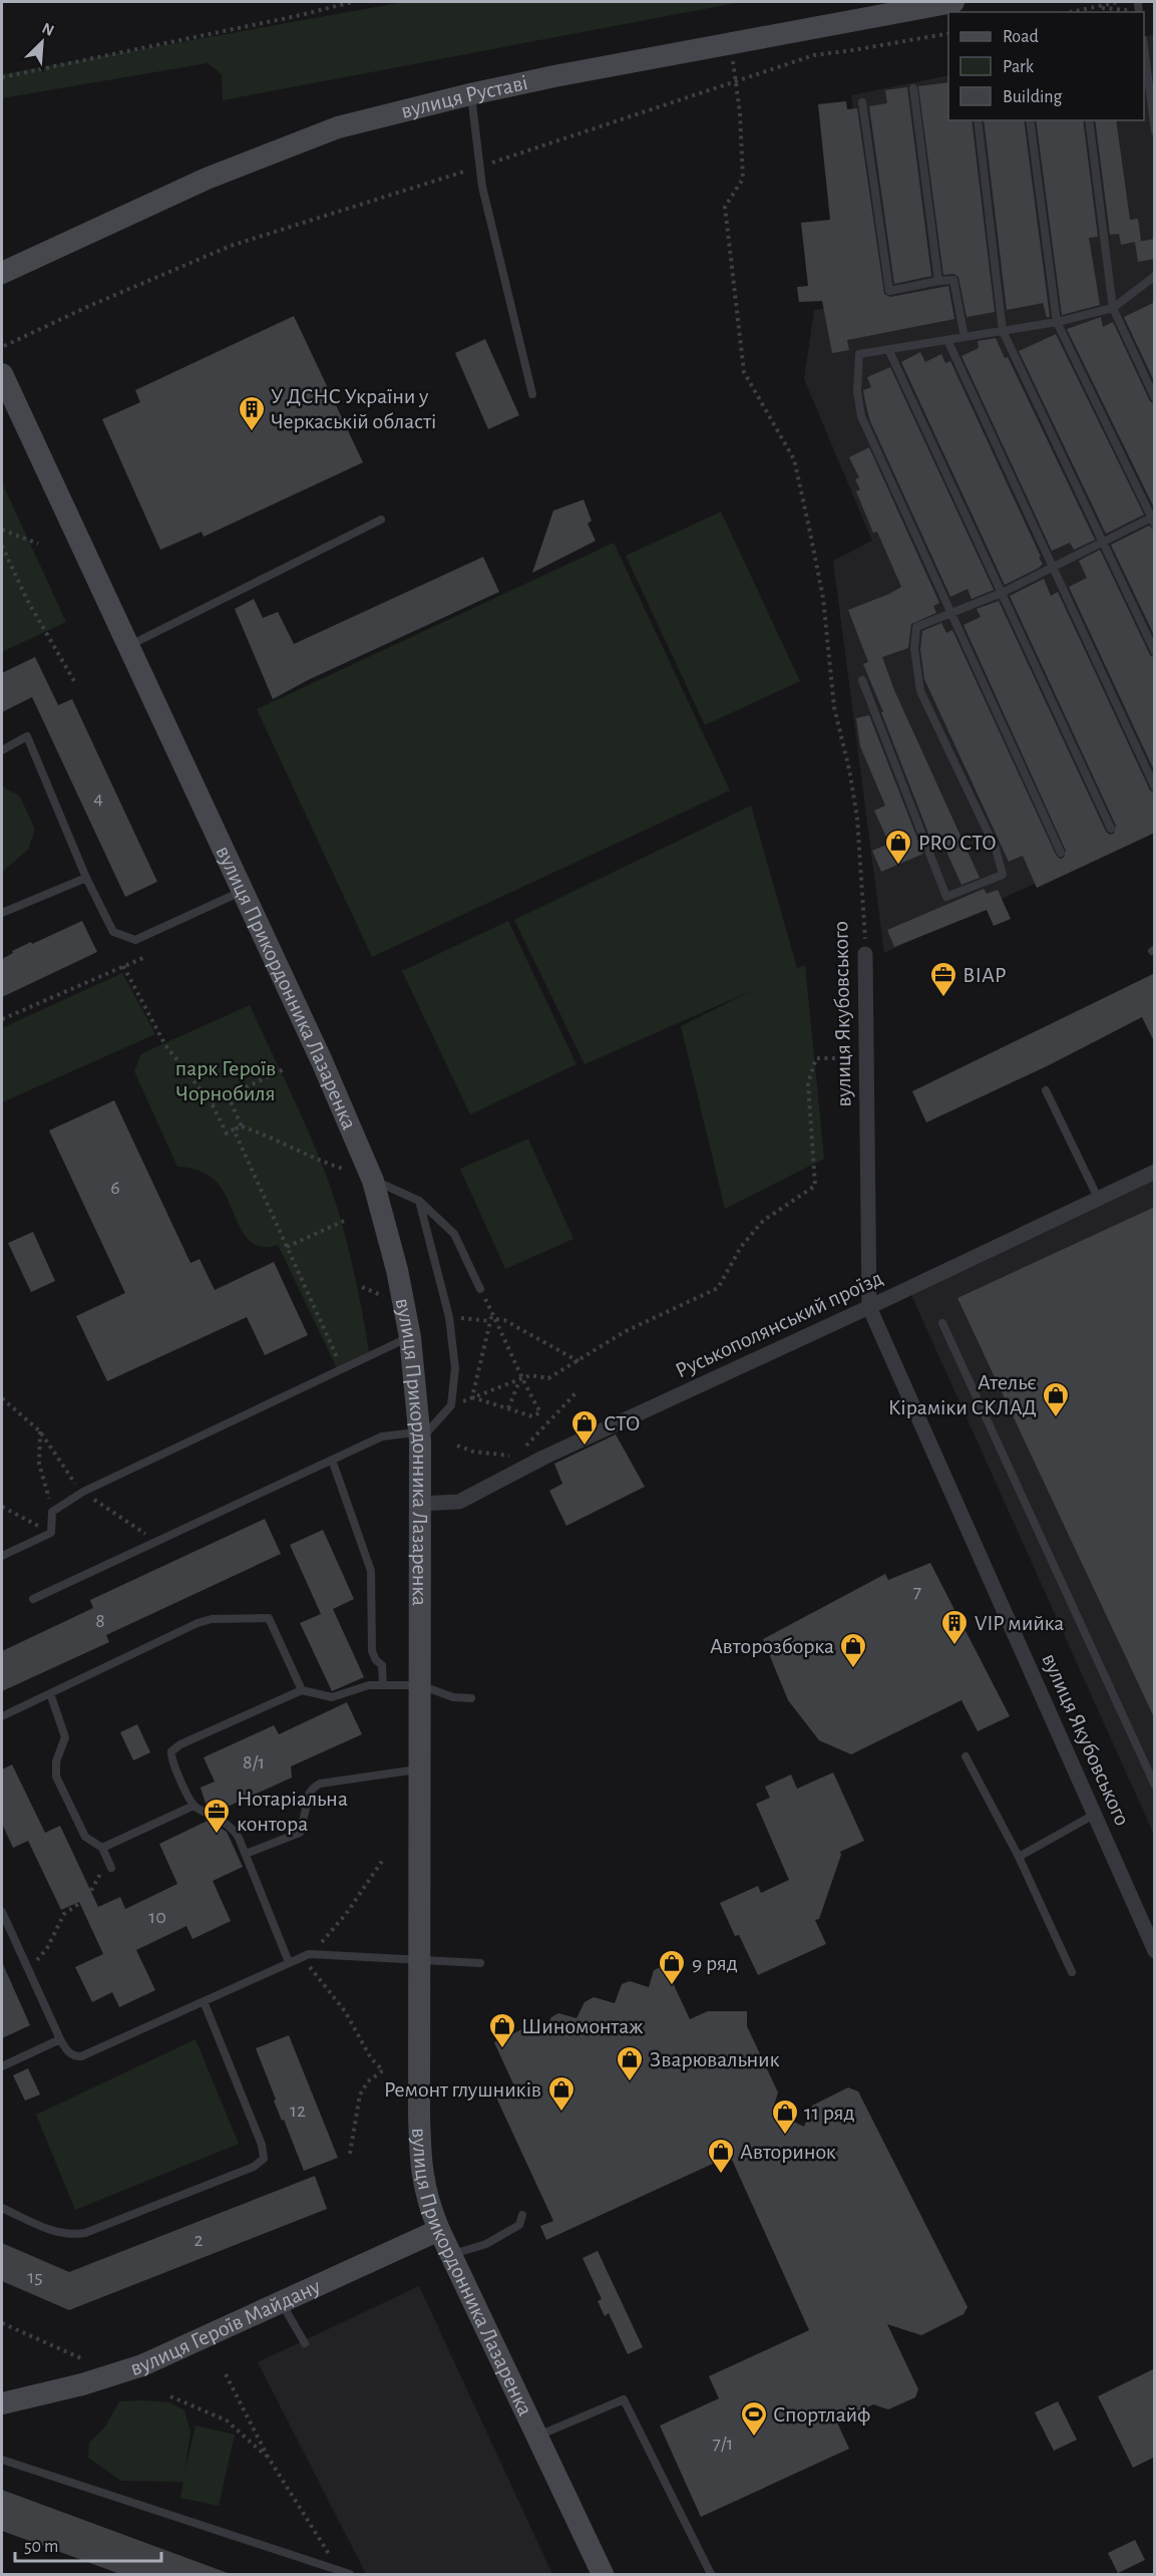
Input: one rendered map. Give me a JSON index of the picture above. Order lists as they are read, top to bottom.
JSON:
{
  "streets": {
    "street": [
      "вулиця Руставі",
      "вулиця Прикордонника Лазаренка",
      "вулиця Якубовського",
      "Руськополянський проїзд",
      "вулиця Героїв Майдану"
    ]
  },
  "crossings": [
    ["вулиця Руставі", "вулиця Якубовського"],
    ["вулиця Прикордонника Лазаренка", "Руськополянський проїзд"],
    ["вулиця Прикордонника Лазаренка", "вулиця Героїв Майдану"],
    ["вулиця Якубовського", "Руськополянський проїзд"]
  ],
  "parks": ["парк Героїв Чорнобиля"],
  "places": {
    "building": ["У ДСНС України у Черкаській області", "VIP мийка"],
    "shop": [
      "PRO СТО",
      "Ательє Кіраміки СКЛАД",
      "СТО",
      "Авторозборка",
      "9 ряд",
      "Шиномонтаж",
      "Зварювальник",
      "Ремонт глушників",
      "11 ряд",
      "Авторинок"
    ],
    "office": ["ВІАР", "Нотаріальна контора"],
    "sports": ["Спортлайф"]
  },
  "house_numbers": [
    "4",
    "6",
    "7",
    "8",
    "8/1",
    "10",
    "12",
    "2",
    "15",
    "7/1"
  ],
  "legend": ["Road", "Park", "Building"],
  "scale_bar": "50 m",
  "north": "top right"
}
